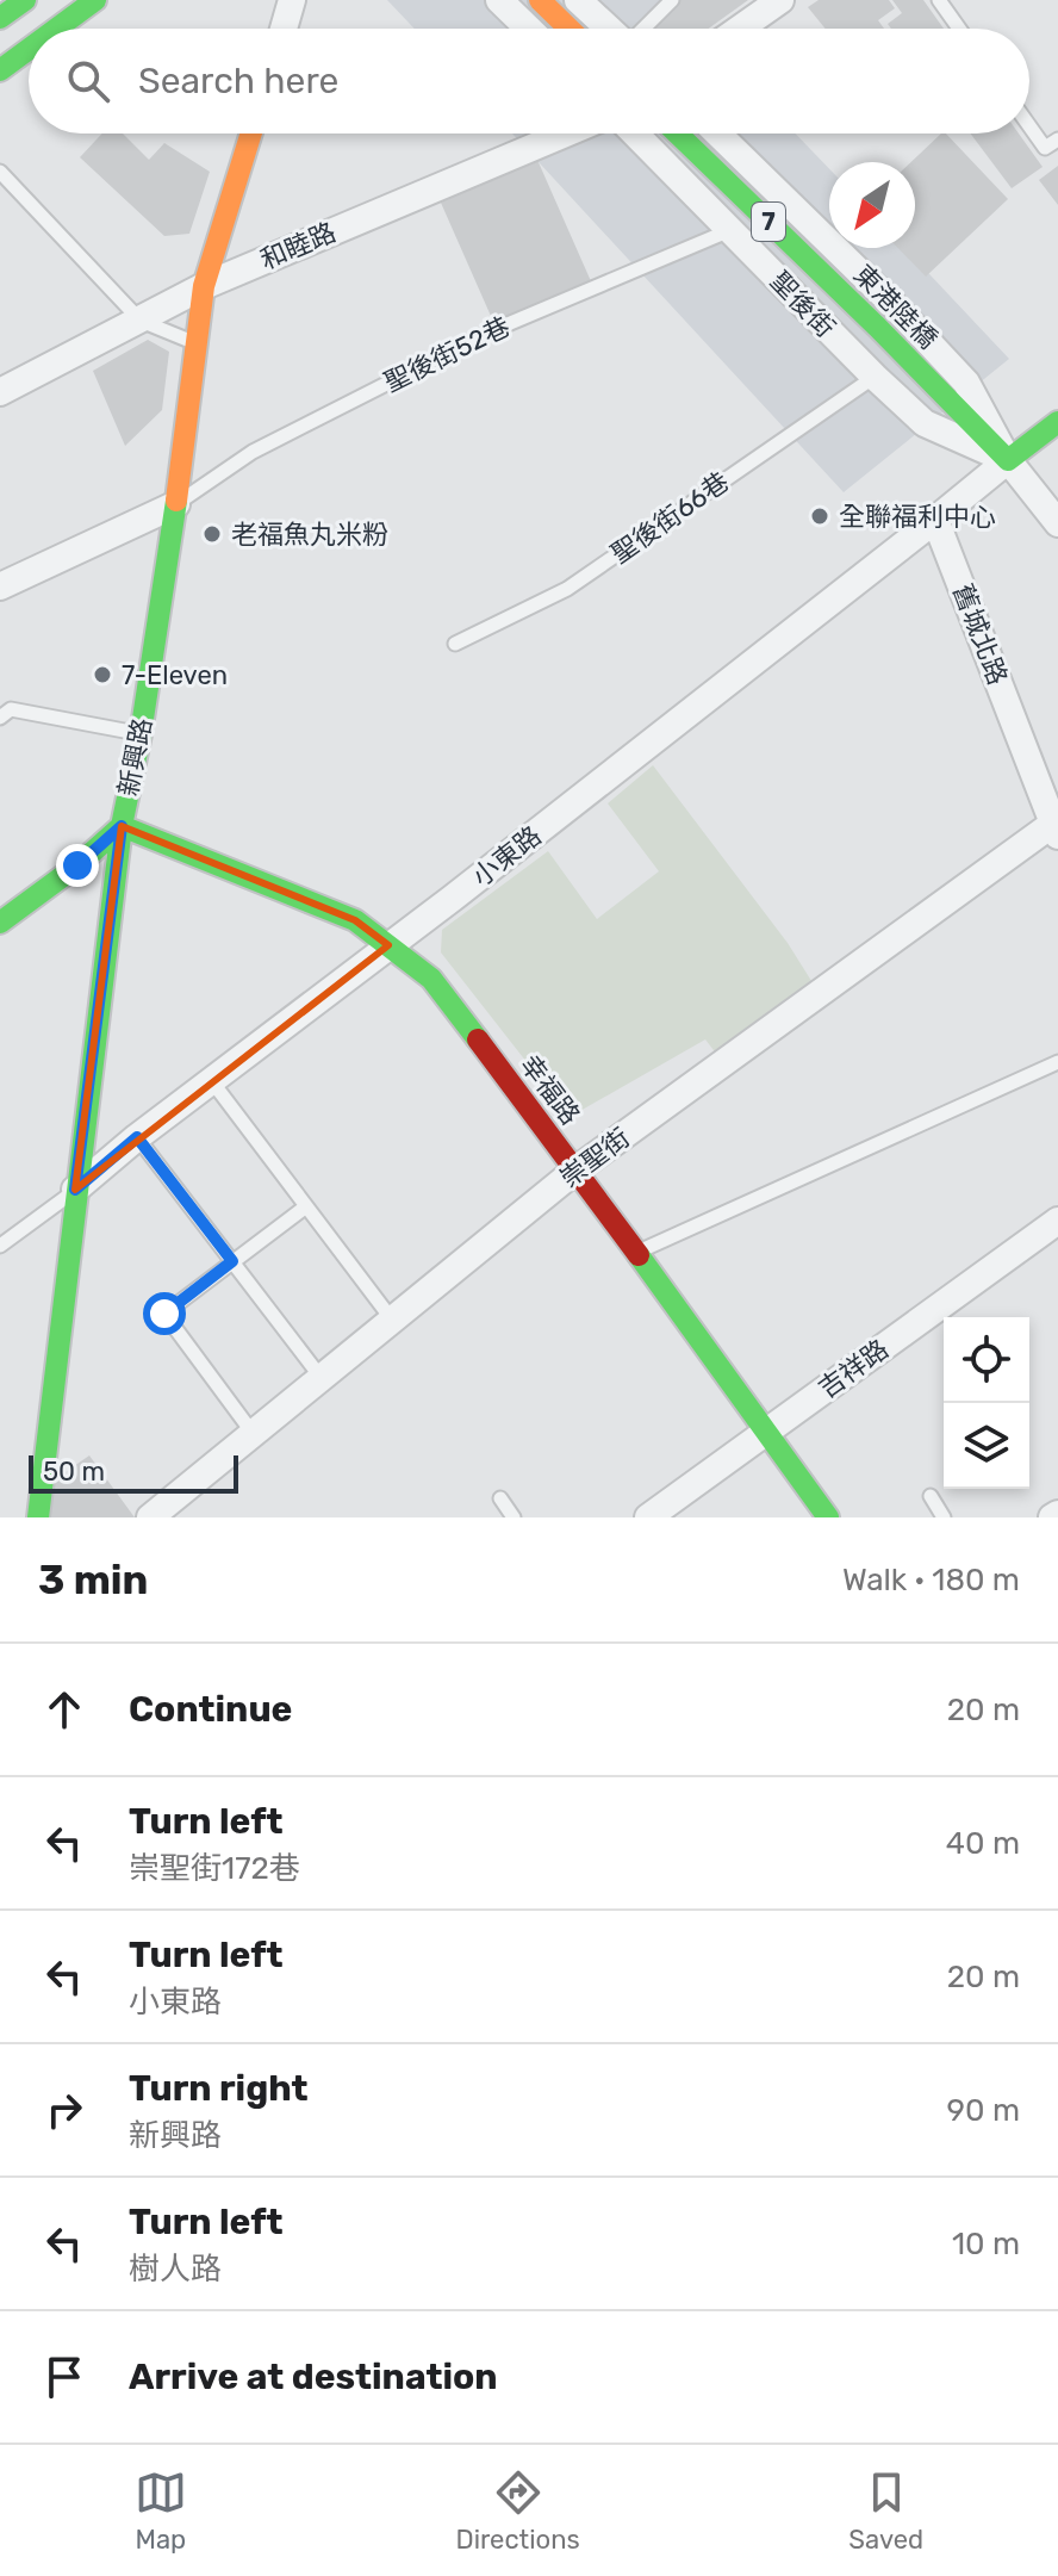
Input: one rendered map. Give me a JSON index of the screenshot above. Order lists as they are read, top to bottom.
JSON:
{
  "streets": {
    "street": [
      "7",
      "和睦路",
      "聖後街",
      "東港陸橋",
      "舊城北路",
      "新興路",
      "小東路",
      "幸福路",
      "崇聖街",
      "吉祥路"
    ],
    "lane": ["聖後街52巷", "聖後街66巷"]
  },
  "crossings": [
    ["和睦路", "新興路"],
    ["聖後街", "東港陸橋"],
    ["聖後街", "聖後街52巷"],
    ["聖後街", "聖後街66巷"],
    ["聖後街52巷", "新興路"],
    ["舊城北路", "小東路"],
    ["舊城北路", "崇聖街"],
    ["新興路", "小東路"],
    ["新興路", "幸福路"],
    ["小東路", "幸福路"],
    ["幸福路", "崇聖街"],
    ["幸福路", "吉祥路"]
  ],
  "places": ["全聯福利中心", "老福魚丸米粉", "7-Eleven"],
  "scale_bar": "50 m",
  "north": "bottom left",
  "page": {
    "search": "Search here",
    "scale": "50 m",
    "heading": ["3 min", "Walk · 180 m"],
    "list": [
      ["Continue", "20 m"],
      ["Turn left", "崇聖街172巷", "40 m"],
      ["Turn left", "小東路", "20 m"],
      ["Turn right", "新興路", "90 m"],
      ["Turn left", "樹人路", "10 m"],
      "Arrive at destination"
    ],
    "nav": ["Map", "Directions", "Saved"]
  }
}
